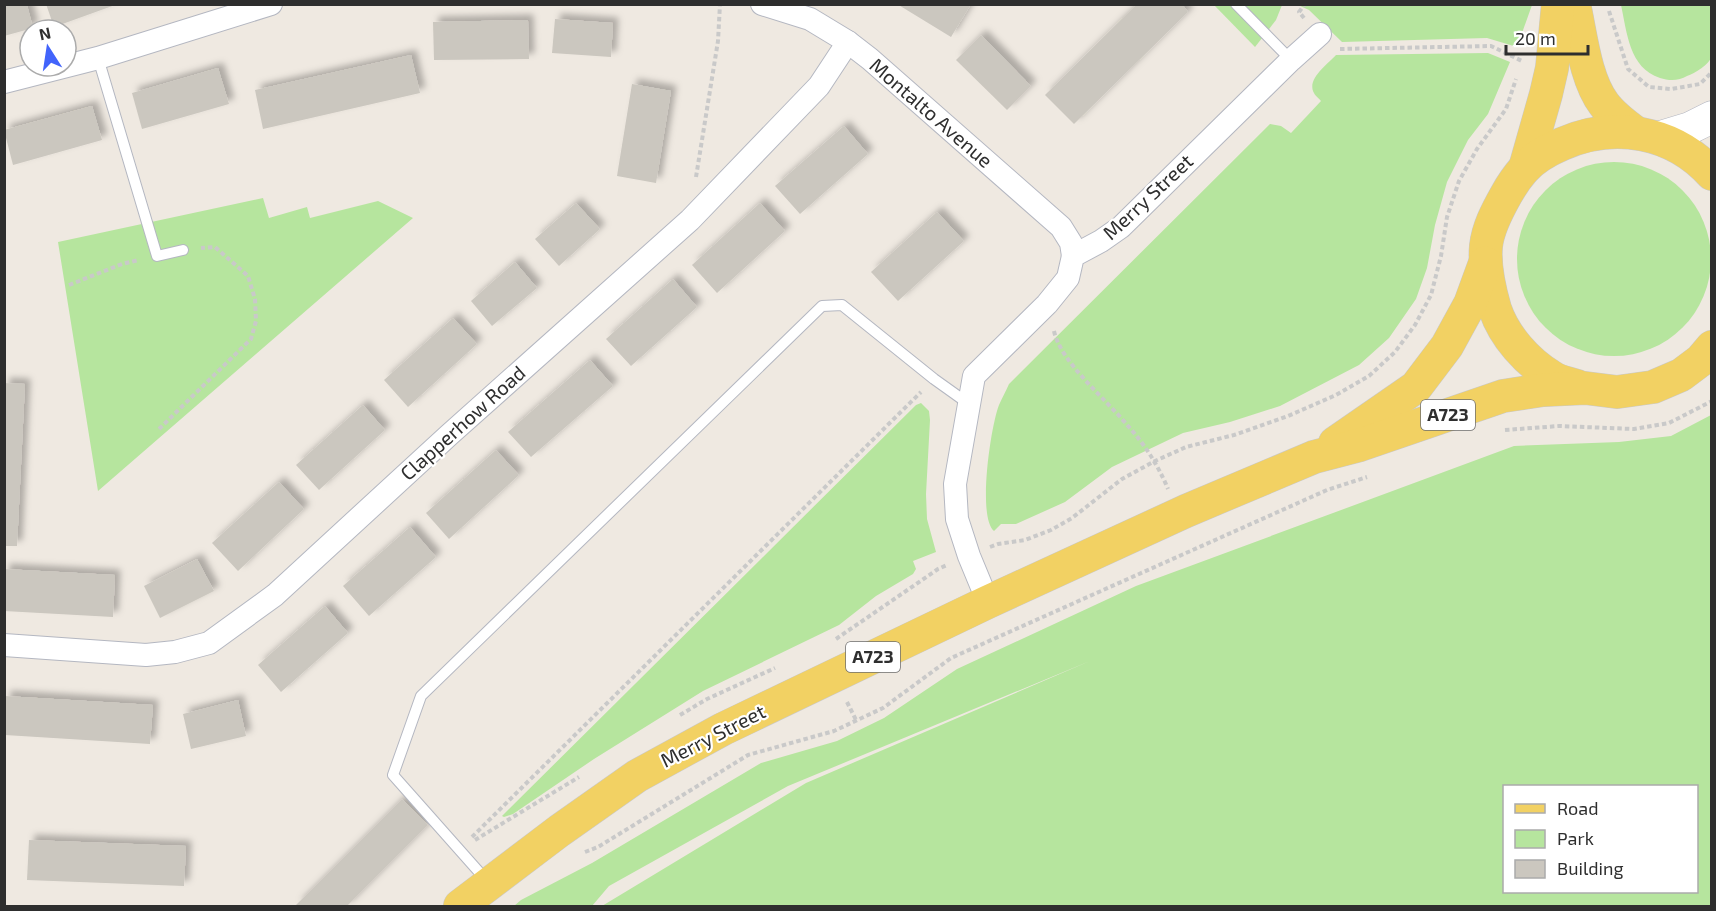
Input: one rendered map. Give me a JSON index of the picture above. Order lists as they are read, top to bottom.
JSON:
{
  "streets": {
    "main road": ["Merry Street", "A723"],
    "street": ["Montalto Avenue", "Clapperhow Road"]
  },
  "crossings": [
    ["Montalto Avenue", "Merry Street"],
    ["Montalto Avenue", "Clapperhow Road"],
    ["Merry Street", "A723"]
  ],
  "legend": ["Road", "Park", "Building"],
  "scale_bar": "20 m",
  "north": "top"
}
